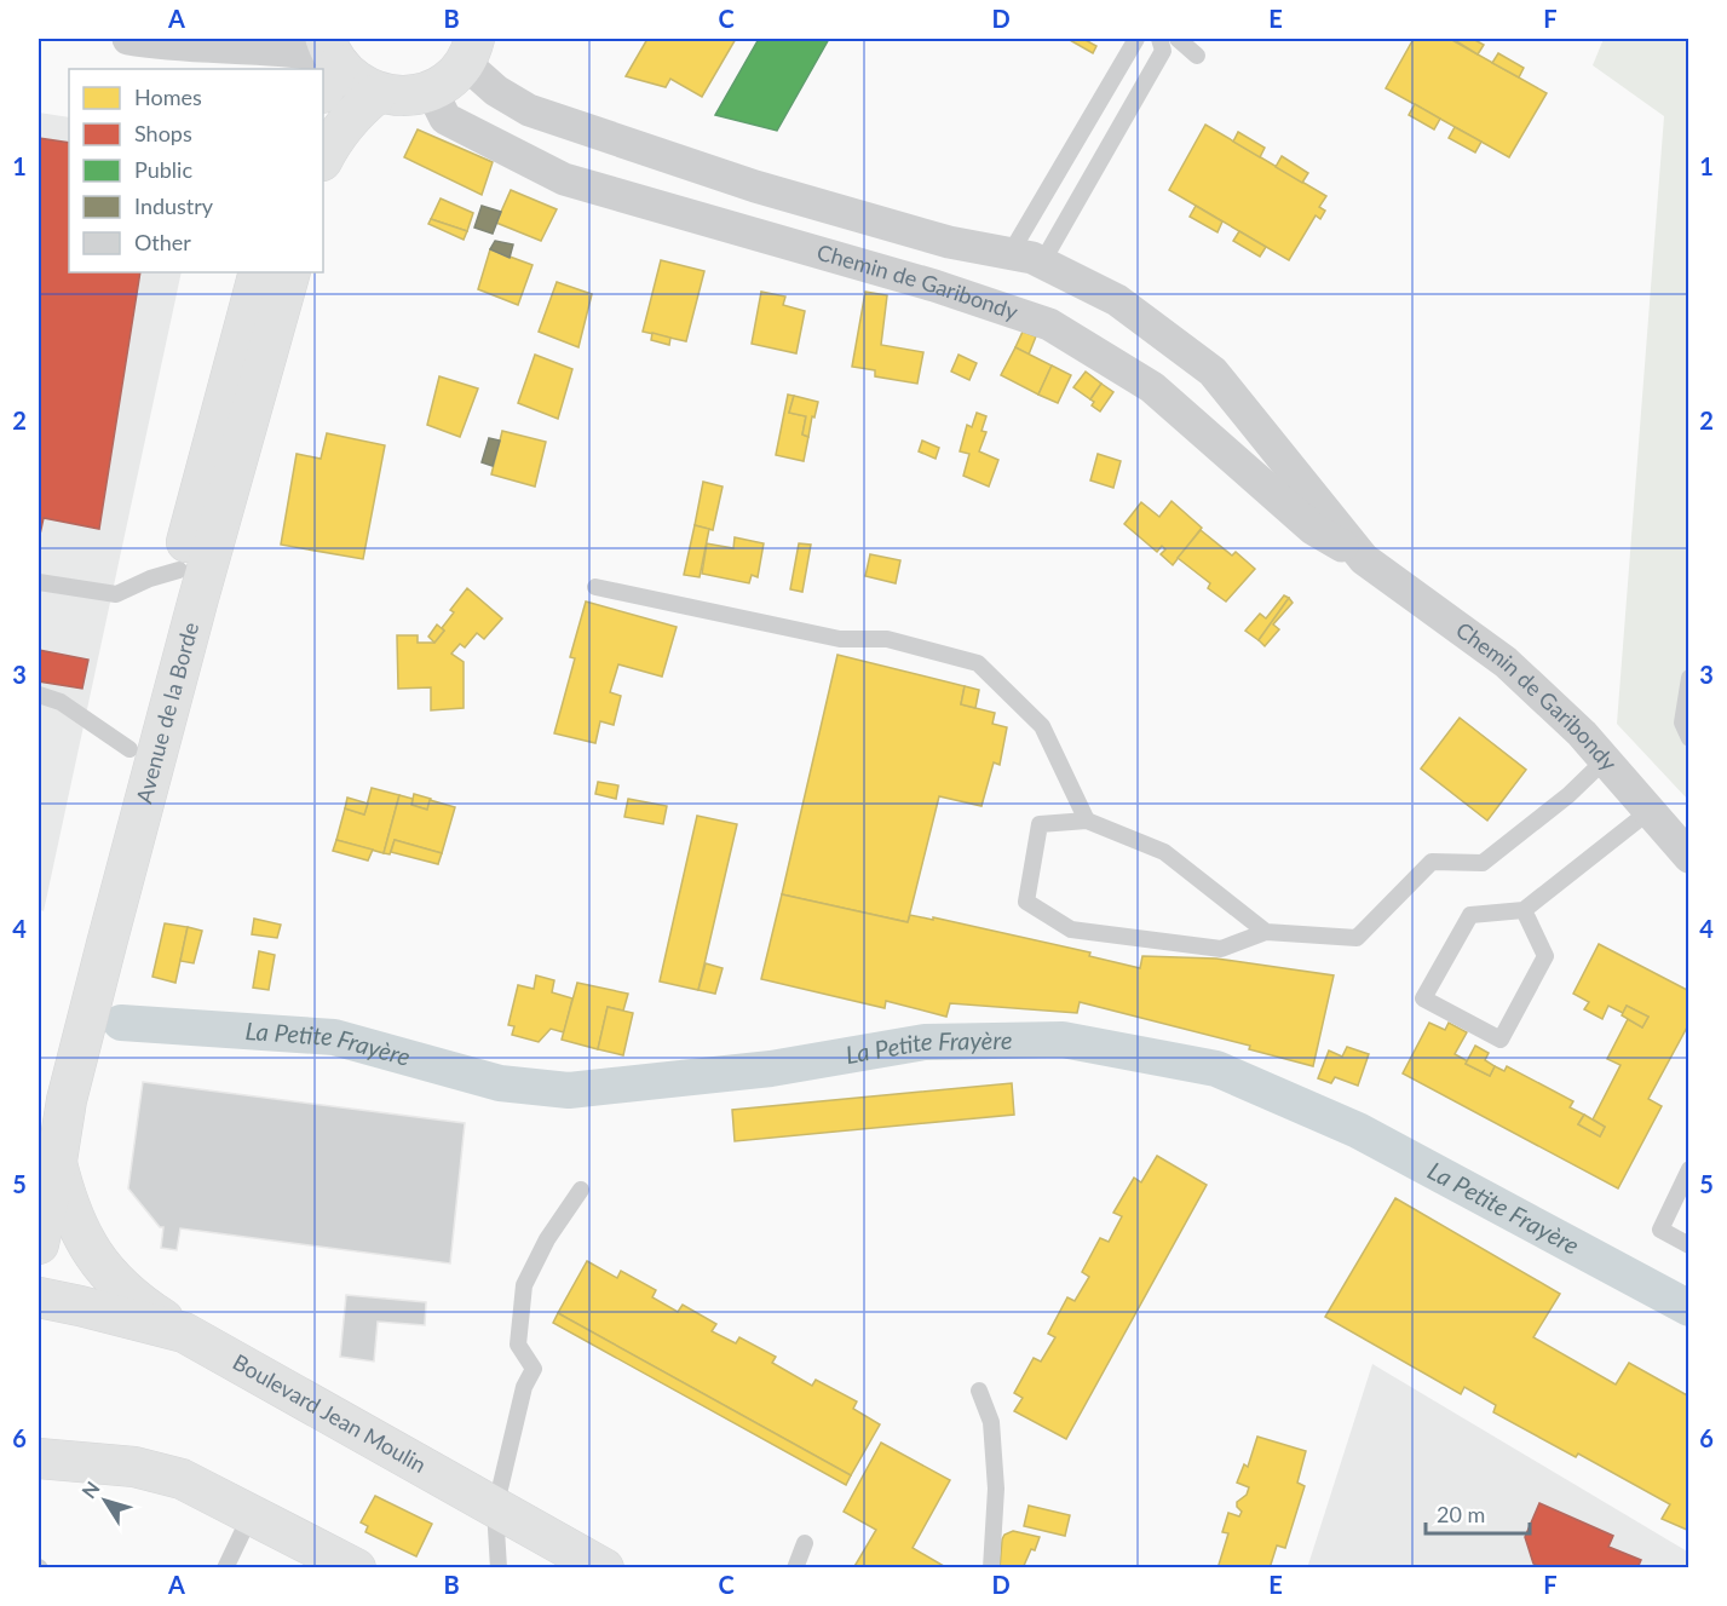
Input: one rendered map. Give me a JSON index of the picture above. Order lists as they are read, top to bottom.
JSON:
{
  "streets": {
    "main road": ["Avenue de la Borde", "Boulevard Jean Moulin"],
    "street": ["Chemin de Garibondy"]
  },
  "water": ["La Petite Frayère"],
  "legend": [
    "Homes",
    "Shops",
    "Public",
    "Industry",
    "Other"
  ],
  "scale_bar": "20 m",
  "north": "top left",
  "grid": {
    "columns": [
      "A",
      "B",
      "C",
      "D",
      "E",
      "F"
    ],
    "rows": [
      "1",
      "2",
      "3",
      "4",
      "5",
      "6"
    ]
  }
}
